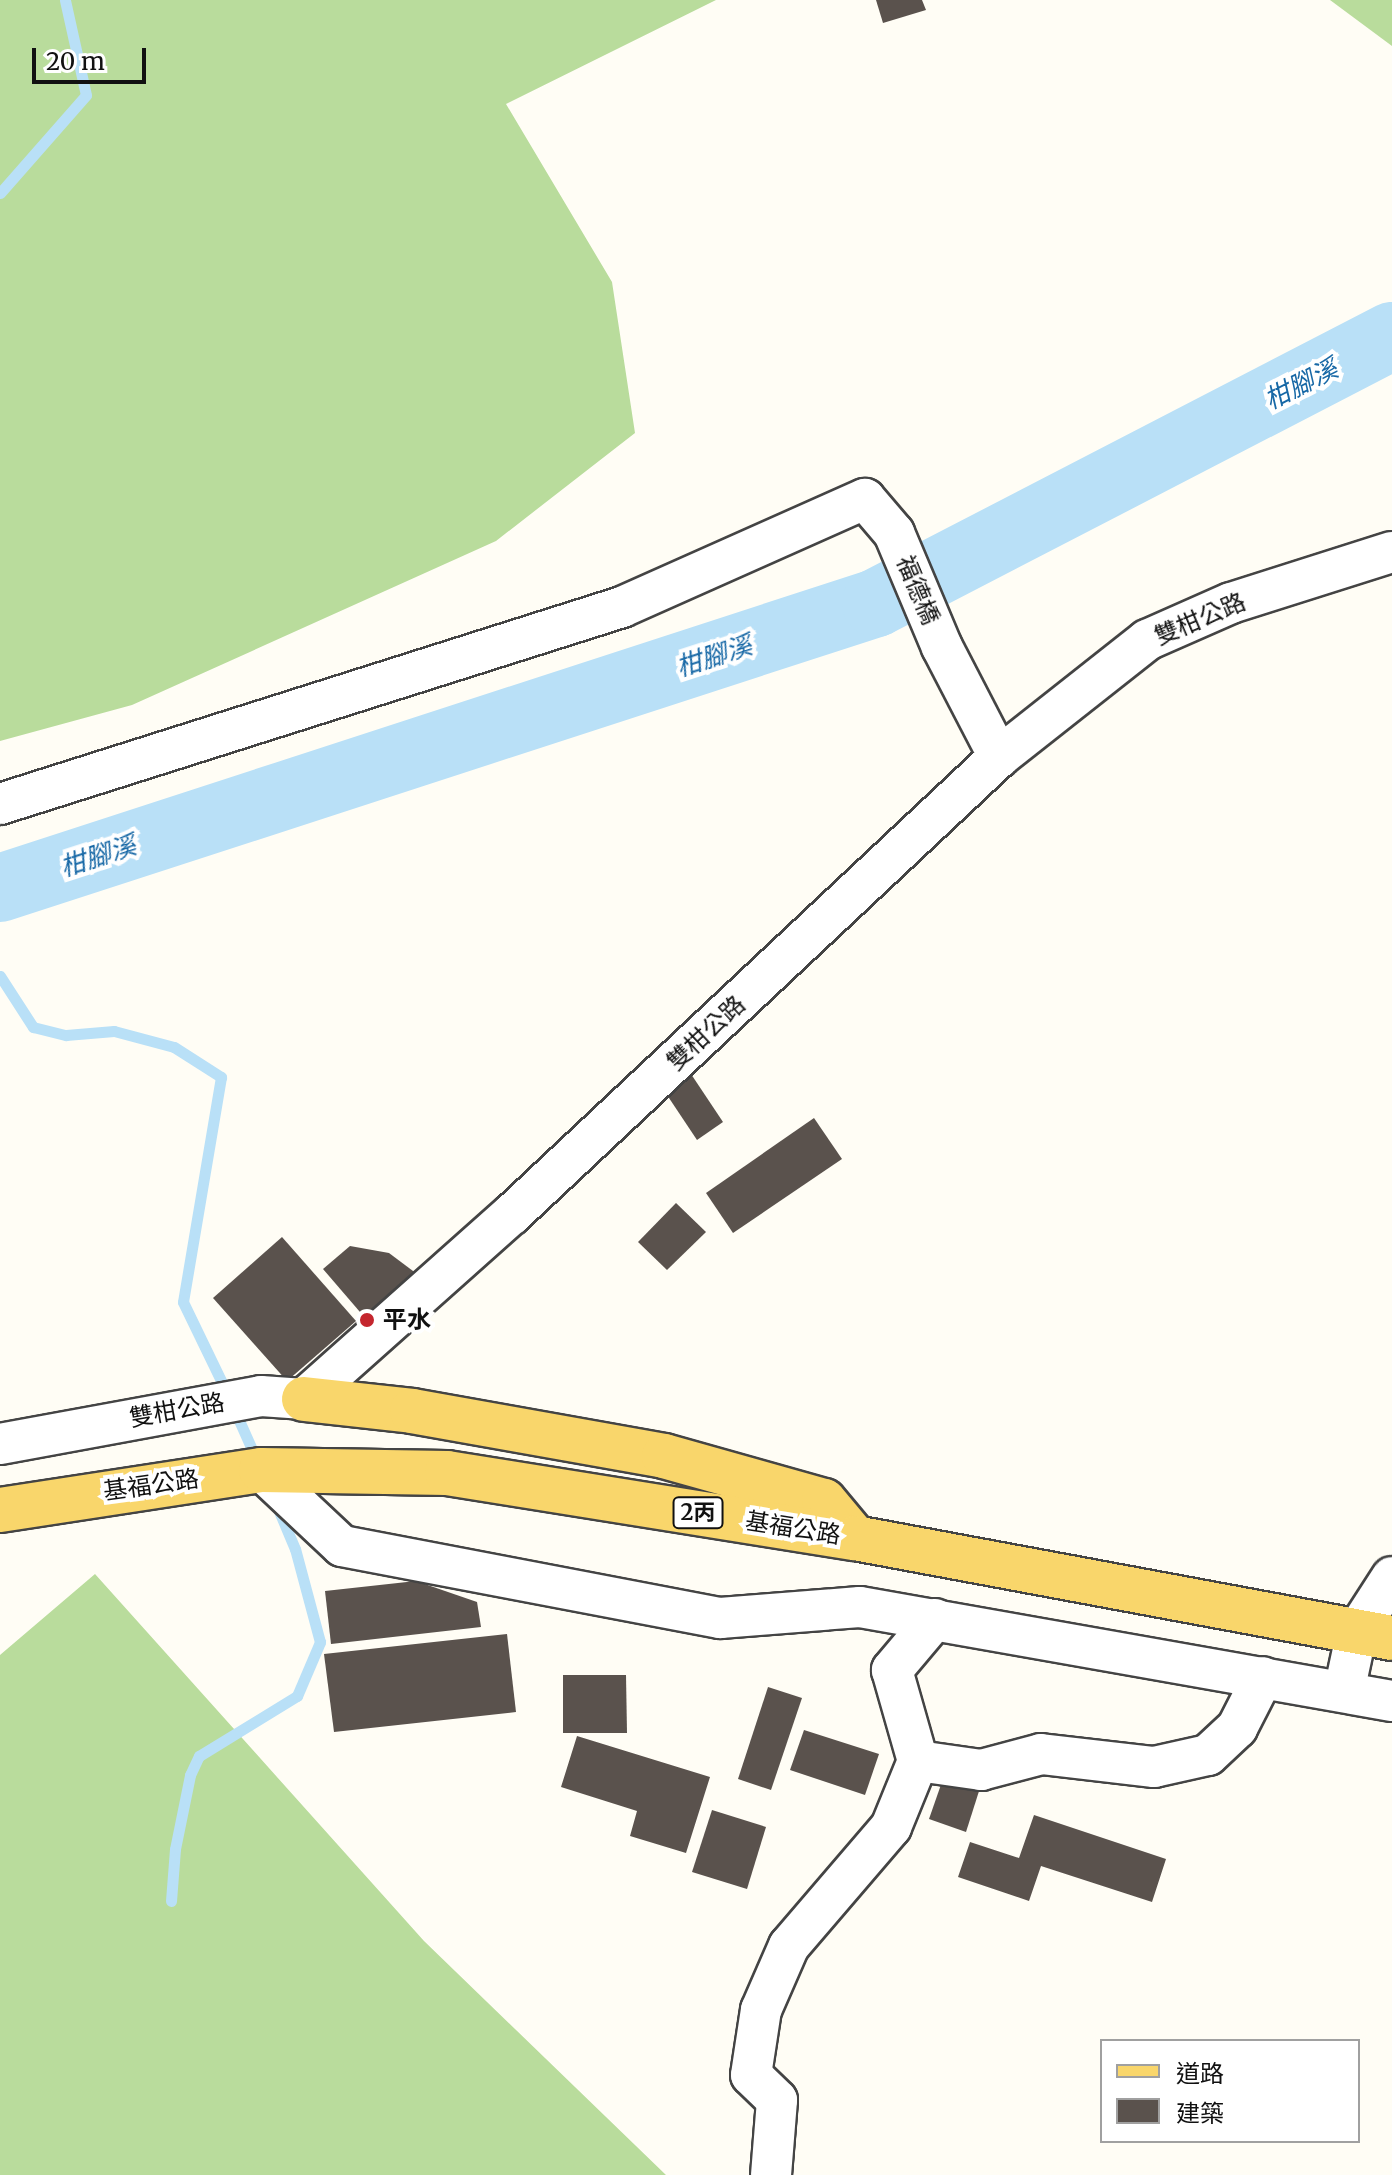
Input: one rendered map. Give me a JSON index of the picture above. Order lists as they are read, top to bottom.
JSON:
{
  "streets": {
    "main road": ["基福公路", "2丙"],
    "street": ["福德橋", "雙柑公路"]
  },
  "crossings": [
    ["福德橋", "雙柑公路"]
  ],
  "water": ["柑腳溪"],
  "places": ["平水"],
  "legend": ["道路", "建築"],
  "scale_bar": "20 m"
}
